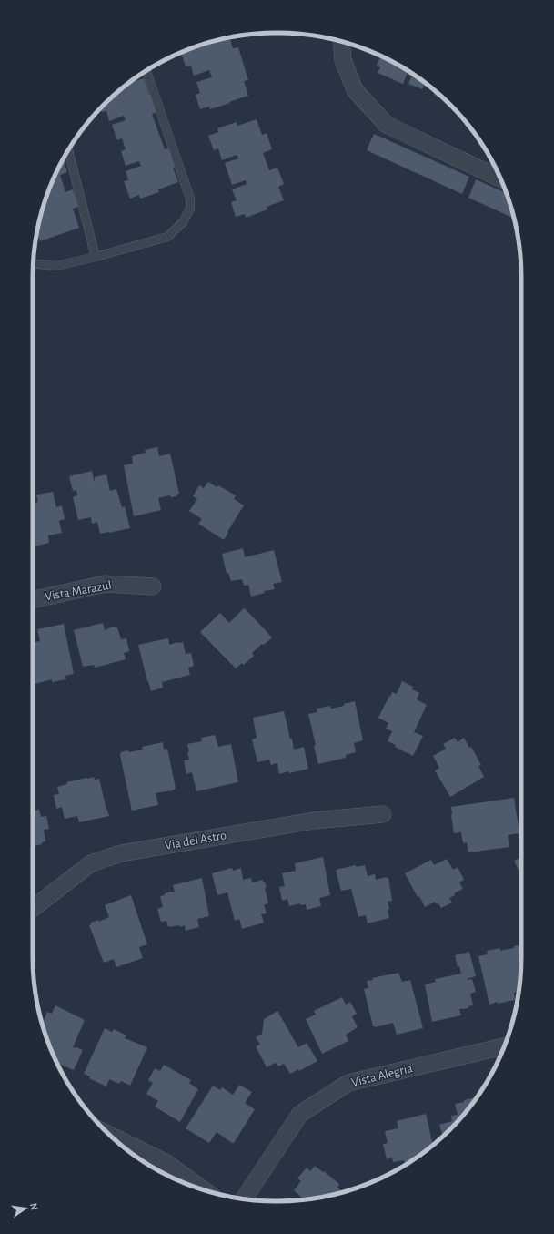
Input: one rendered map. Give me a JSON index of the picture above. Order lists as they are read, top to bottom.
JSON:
{
  "streets": {
    "street": ["Vista Marazul", "Via del Astro", "Vista Alegria"]
  },
  "north": "right"
}
